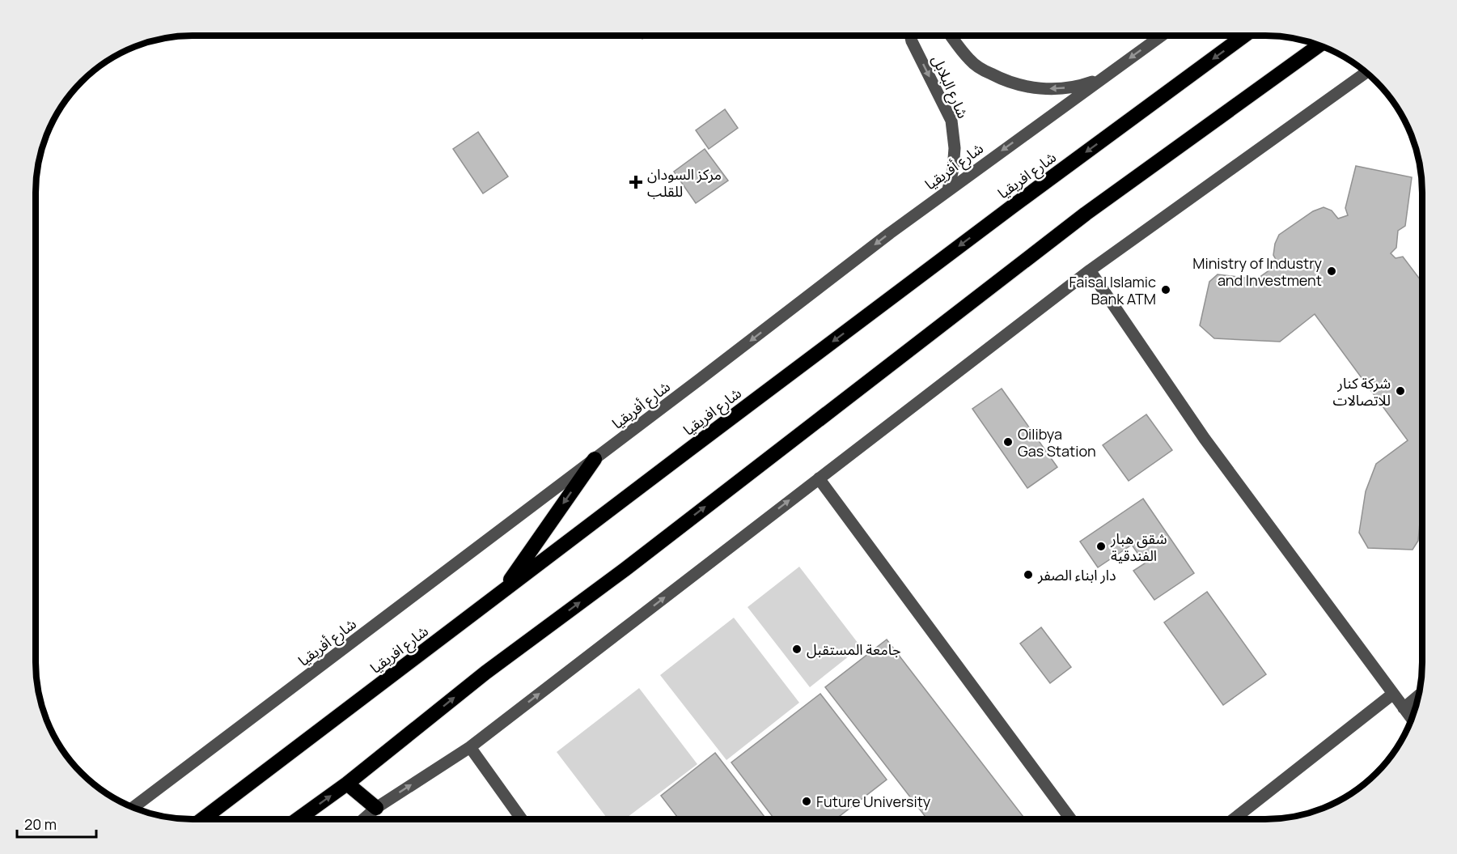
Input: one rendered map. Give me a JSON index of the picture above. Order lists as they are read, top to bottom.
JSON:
{
  "streets": {
    "highway": ["شارع افريقيا"],
    "street": ["شارع البلابل", "شارع أفريقيا"]
  },
  "crossings": [
    ["شارع البلابل", "شارع أفريقيا"]
  ],
  "one_way": ["شارع أفريقيا"],
  "places": {
    "health": ["مركز السودان للقلب"],
    "other": [
      "Ministry of Industry and Investment",
      "Faisal Islamic Bank ATM",
      "شركة كنار للاتصالات",
      "Oilibya Gas Station",
      "شقق هبار الفندقية",
      "دار ابناء الصفر",
      "جامعة المستقبل",
      "Future University"
    ]
  },
  "scale_bar": "20 m"
}
